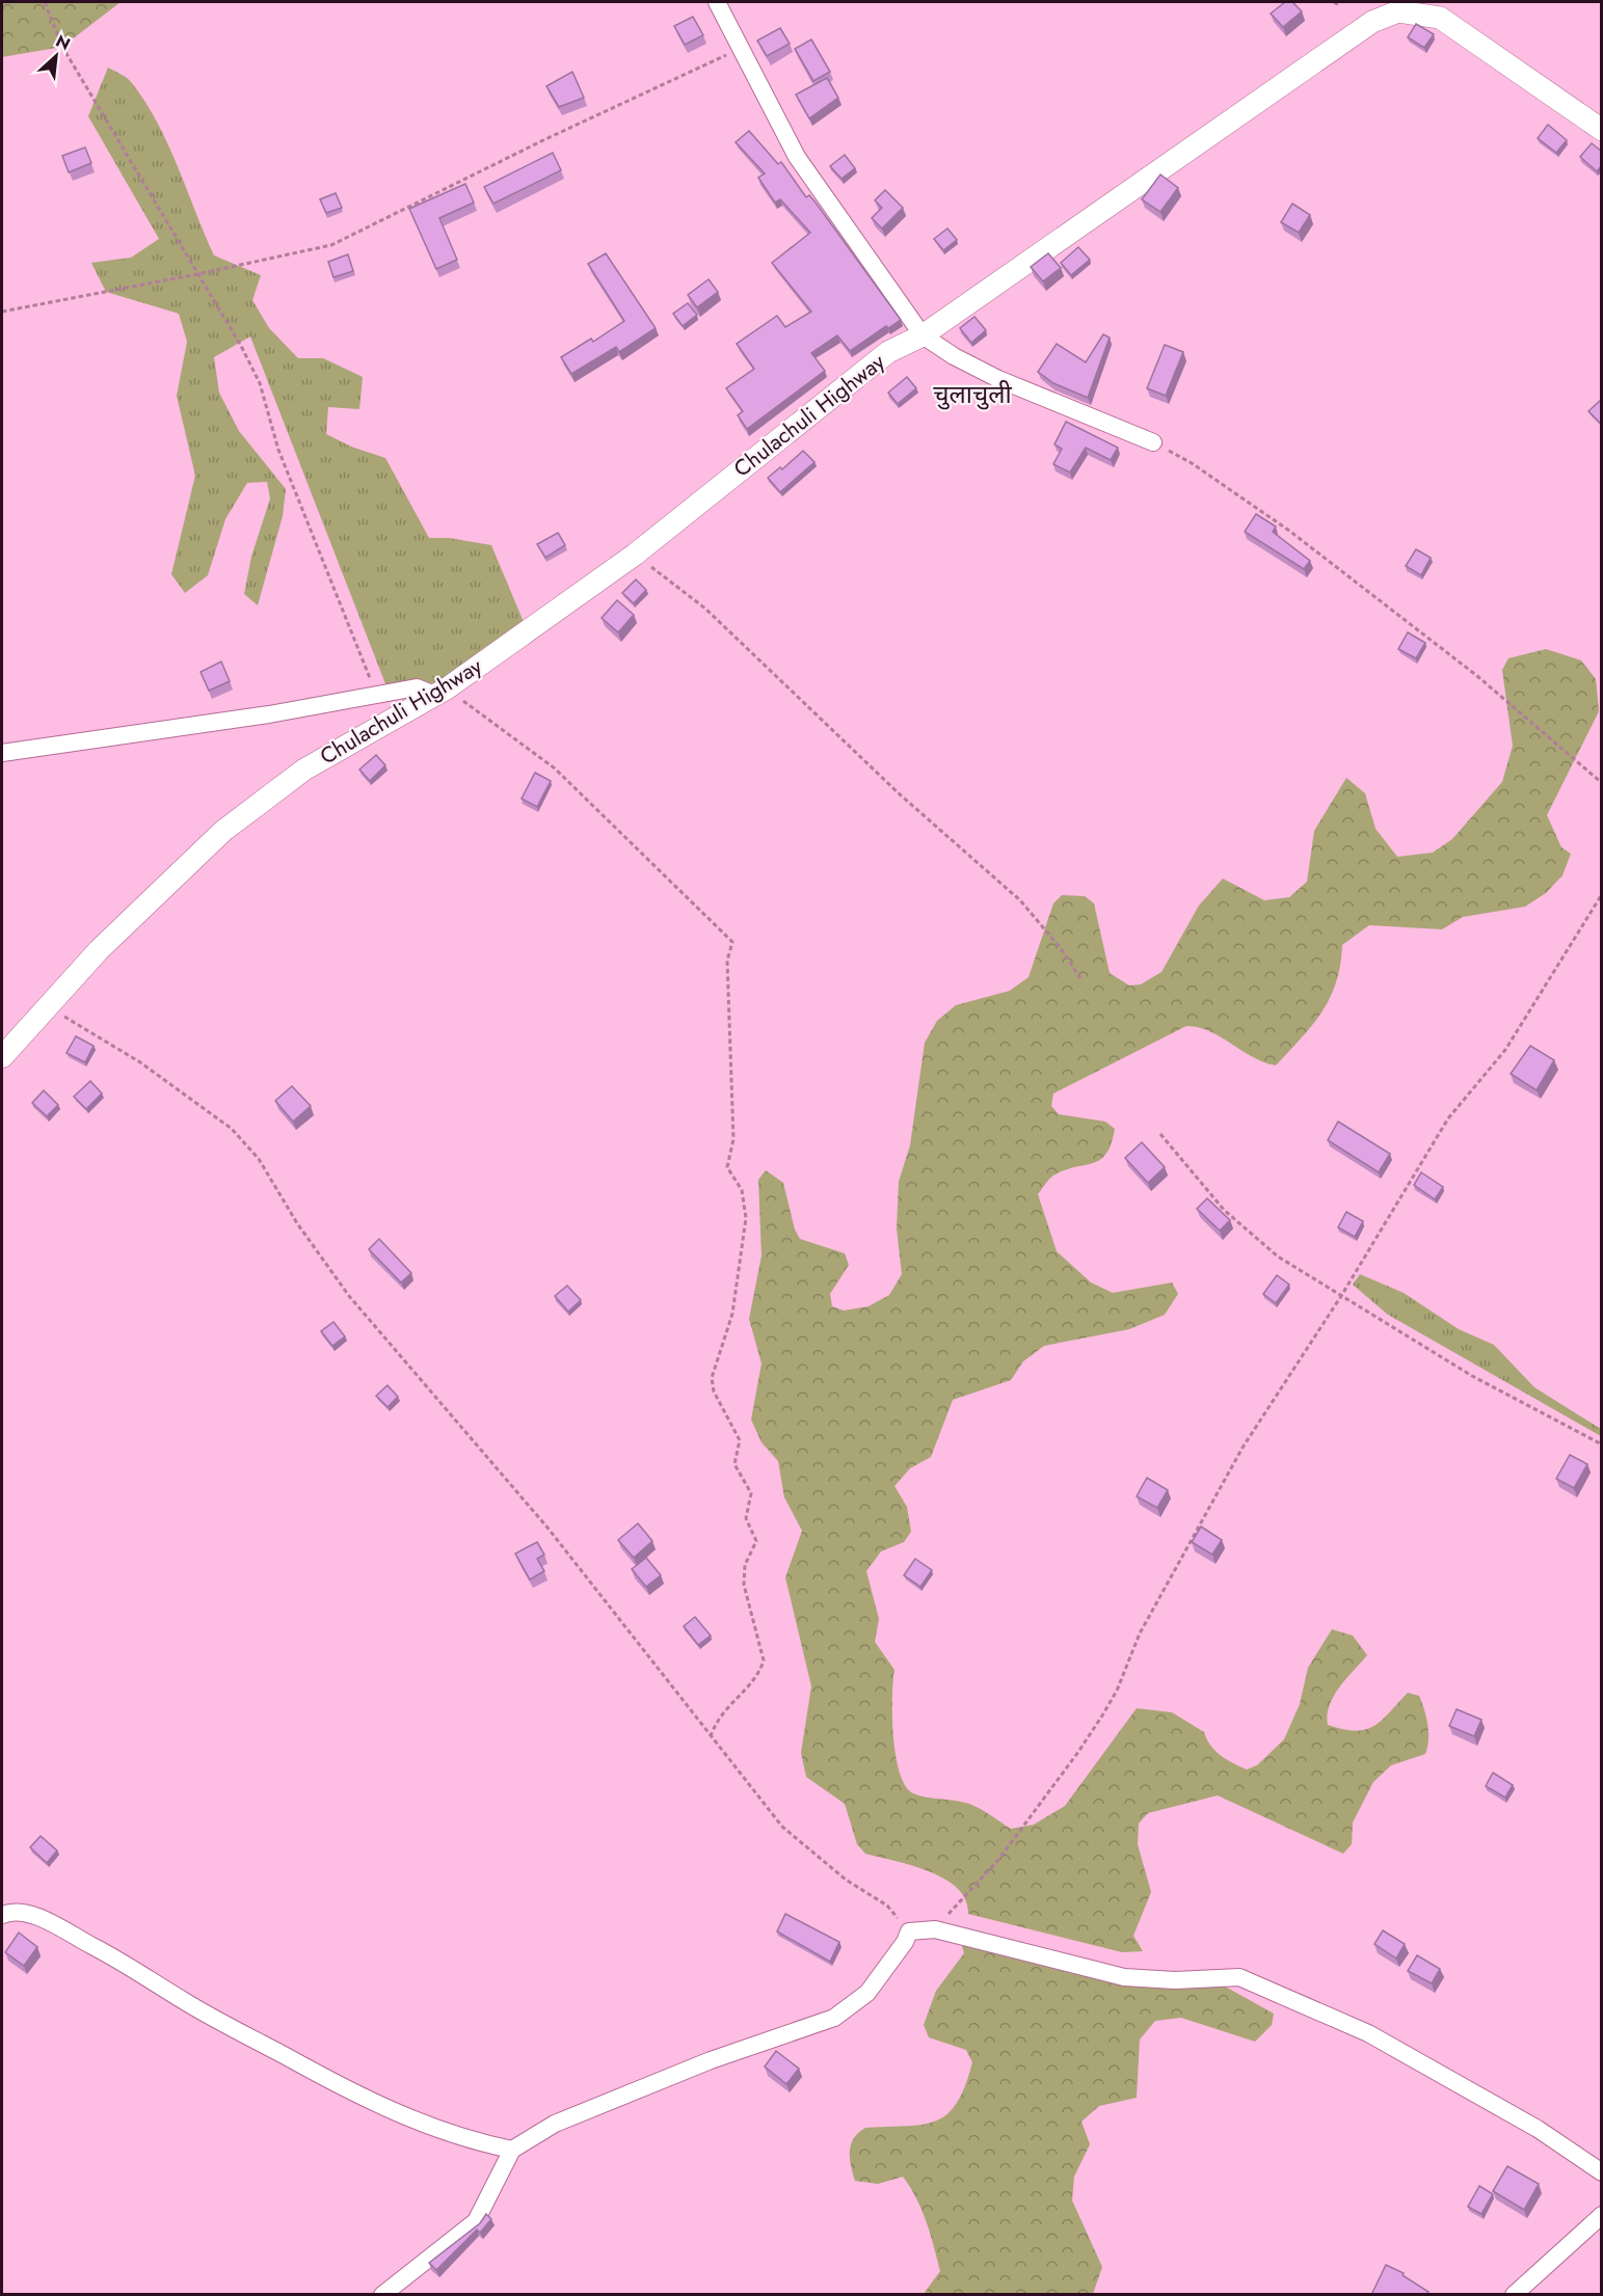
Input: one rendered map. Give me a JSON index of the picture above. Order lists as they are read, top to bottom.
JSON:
{
  "streets": {
    "street": ["Chulachuli Highway"]
  },
  "districts": ["चुलाचुली"],
  "north": "top right"
}
